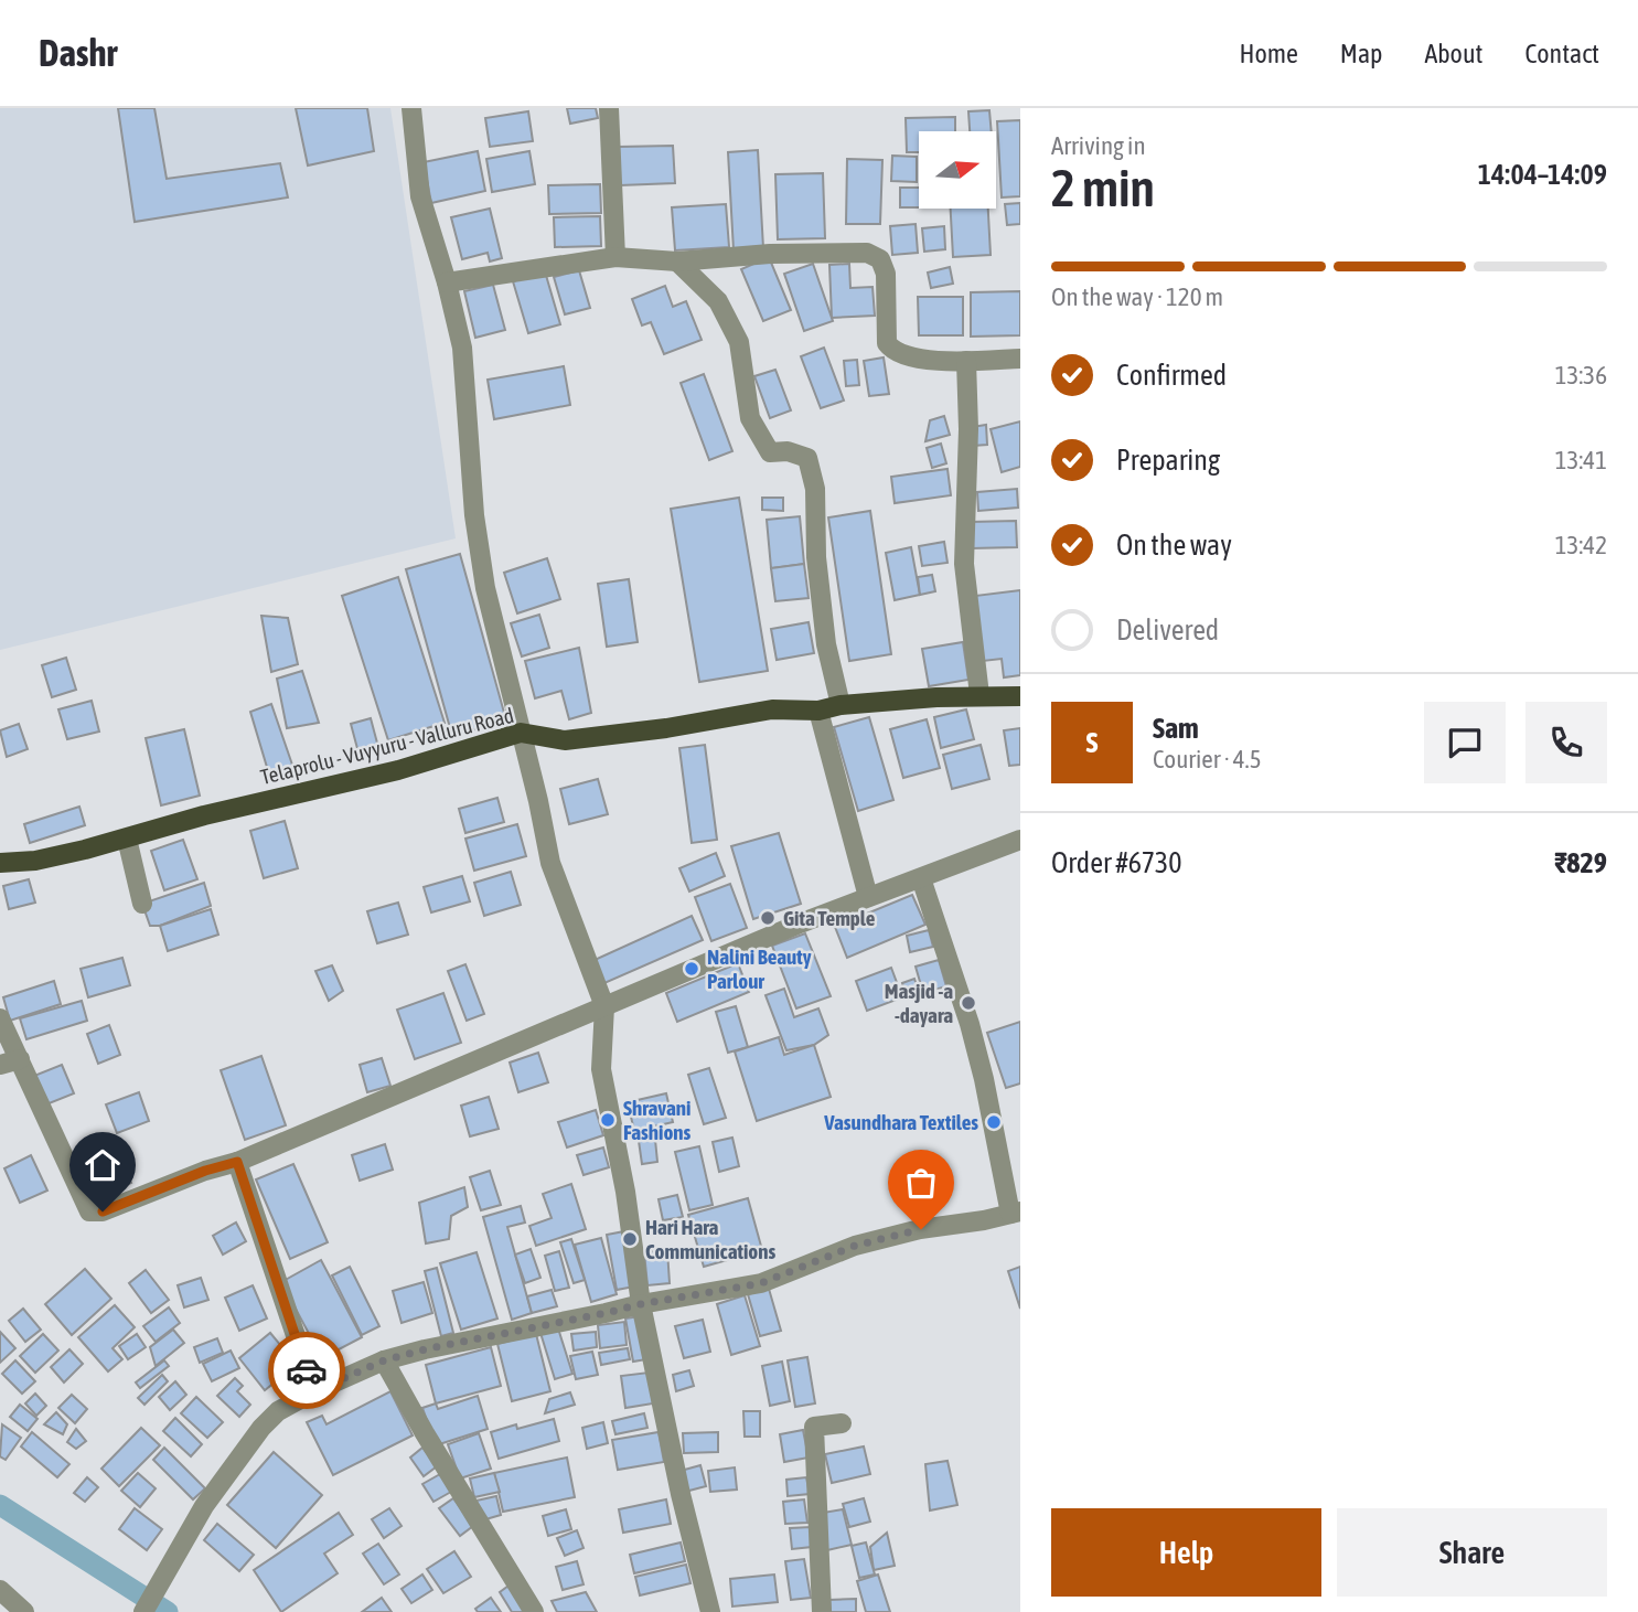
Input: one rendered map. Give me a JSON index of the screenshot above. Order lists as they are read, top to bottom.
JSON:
{
  "streets": {
    "main road": ["Telaprolu - Vuyyuru - Valluru Road"]
  },
  "places": [
    "Gita Temple",
    "Nalini Beauty Parlour",
    "Masjid -a -dayara",
    "Shravani Fashions",
    "Vasundhara Textiles",
    "Hari Hara Communications"
  ],
  "north": "right",
  "page": {
    "header": "Dashr",
    "nav": [
      "Home",
      "Map",
      "About",
      "Contact"
    ],
    "heading": ["2 min", "Arriving in", "14:04–14:09"],
    "panel": [
      "Sam",
      "Courier · 4.5",
      "Order #6730",
      "₹829"
    ],
    "bar": "On the way · 120 m",
    "list": [
      ["Confirmed", "13:36"],
      ["Preparing", "13:41"],
      ["On the way", "13:42"],
      "Delivered"
    ],
    "round": "S",
    "buttons": ["Help", "Share"]
  }
}
